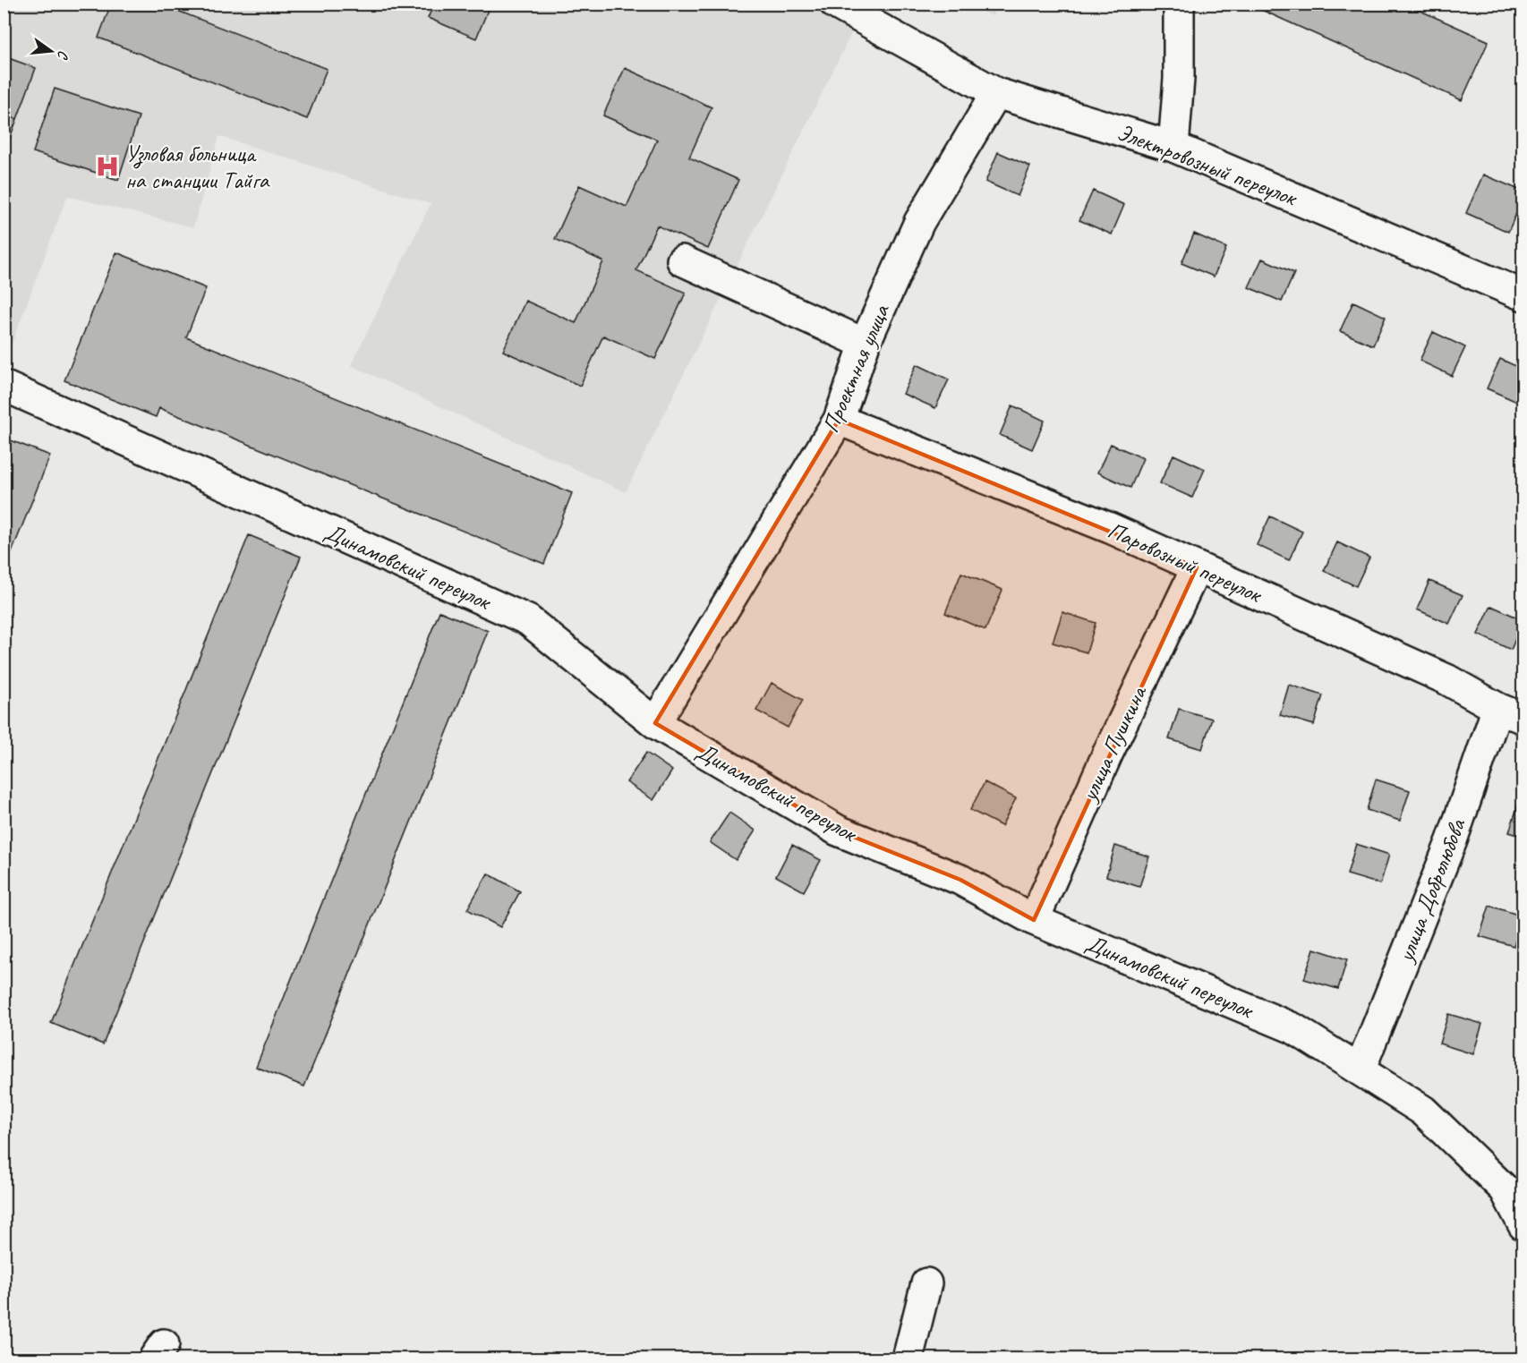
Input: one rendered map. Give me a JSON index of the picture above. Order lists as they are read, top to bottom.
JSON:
{
  "streets": {
    "street": [
      "Электровозный переулок",
      "Проектная улица",
      "Паровозный переулок",
      "Динамовский переулок",
      "улица Пушкина",
      "улица Добролюбова"
    ]
  },
  "crossings": [
    ["Электровозный переулок", "Проектная улица"],
    ["Проектная улица", "Паровозный переулок"],
    ["Проектная улица", "Динамовский переулок"],
    ["Паровозный переулок", "улица Пушкина"],
    ["Паровозный переулок", "улица Добролюбова"],
    ["Динамовский переулок", "улица Пушкина"],
    ["Динамовский переулок", "улица Добролюбова"]
  ],
  "places": {
    "hospital": ["Узловая больница на станции Тайга"]
  },
  "north": "right"
}
